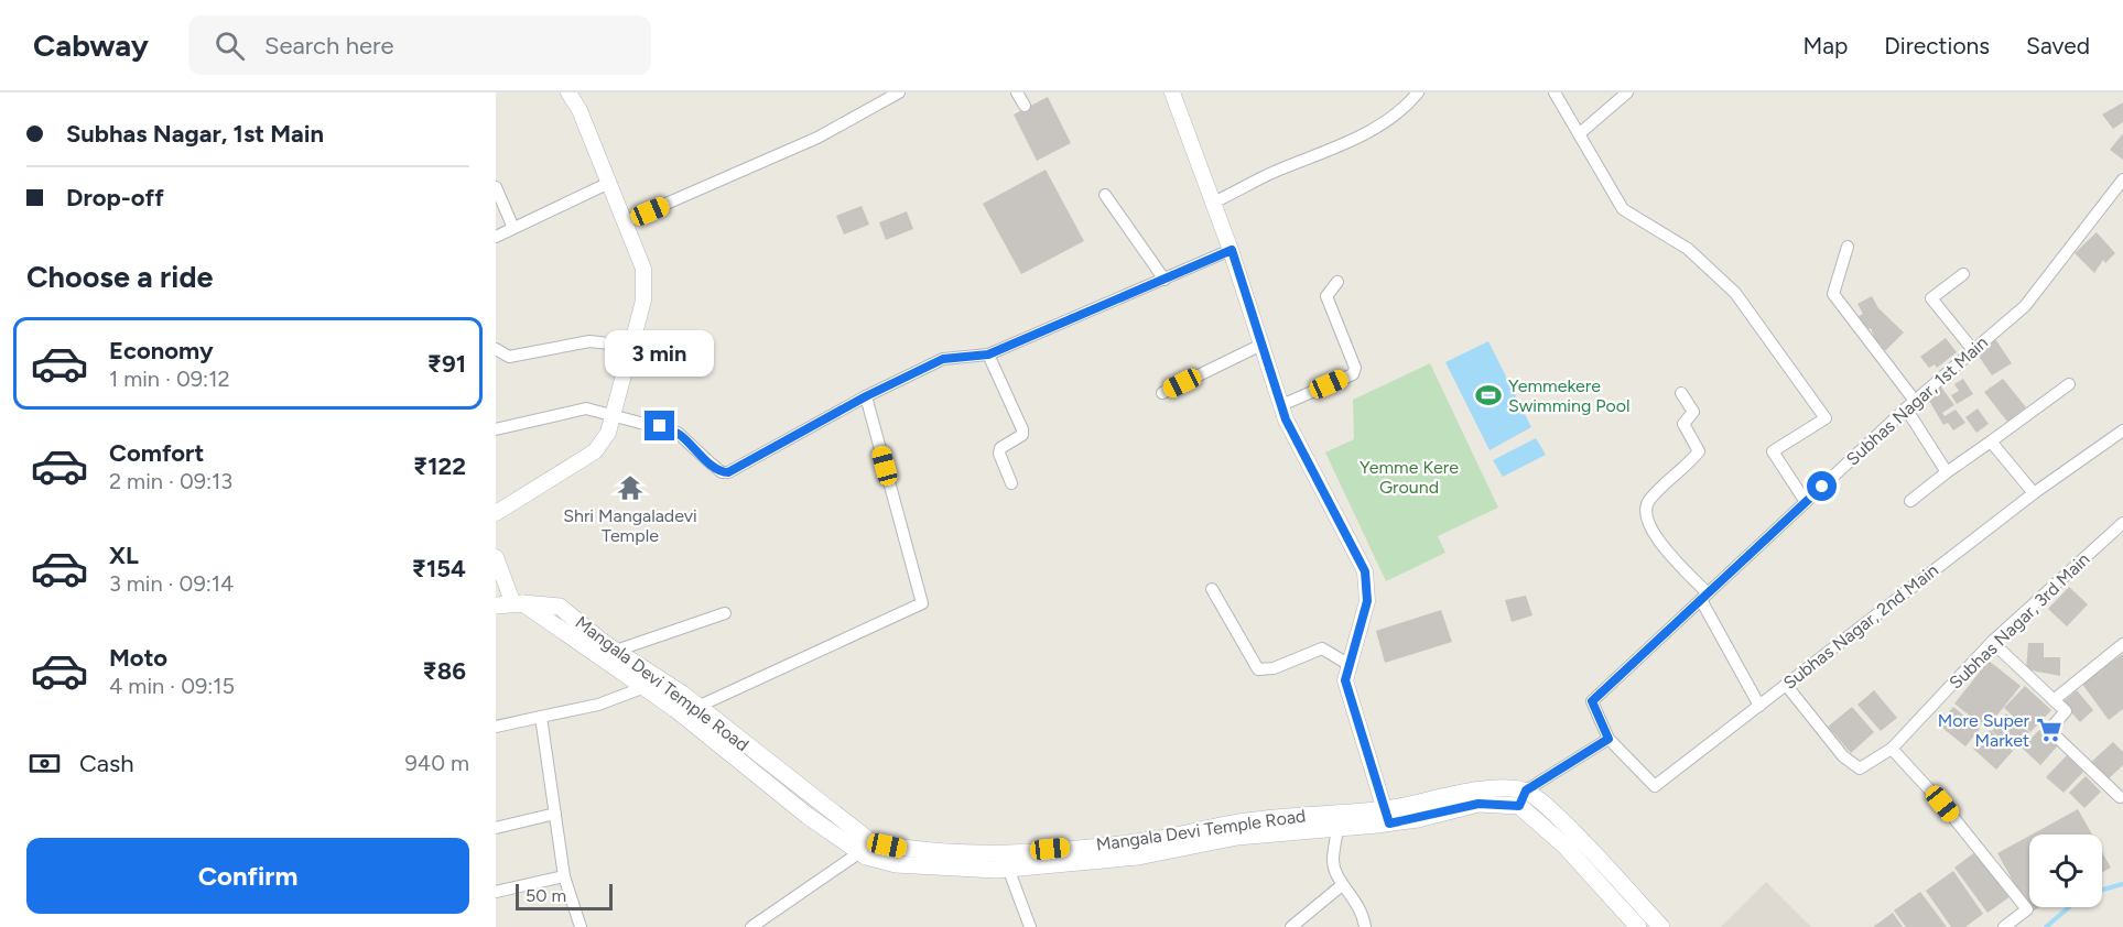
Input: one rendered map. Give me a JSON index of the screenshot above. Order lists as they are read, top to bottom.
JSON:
{
  "streets": {
    "main road": ["Mangala Devi Temple Road"],
    "street": ["Subhas Nagar, 1st Main", "Subhas Nagar, 3rd Main", "Subhas Nagar, 2nd Main"]
  },
  "crossings": [
    ["Subhas Nagar, 1st Main", "Subhas Nagar, 2nd Main"],
    ["Subhas Nagar, 3rd Main", "Subhas Nagar, 2nd Main"]
  ],
  "parks": ["Yemme Kere Ground"],
  "places": {
    "sports": ["Yemmekere Swimming Pool"],
    "temple": ["Shri Mangaladevi Temple"],
    "supermarket": ["More Super Market"]
  },
  "scale_bar": "50 m",
  "page": {
    "header": "Cabway",
    "search": "Search here",
    "nav": ["Map", "Directions", "Saved"],
    "banner": ["Subhas Nagar, 1st Main", "Drop-off"],
    "heading": "Choose a ride",
    "list": [
      {
        "name": "Economy",
        "note": "1 min · 09:12",
        "value": "₹91"
      },
      {
        "name": "Comfort",
        "note": "2 min · 09:13",
        "value": "₹122"
      },
      {
        "name": "XL",
        "note": "3 min · 09:14",
        "value": "₹154"
      },
      {
        "name": "Moto",
        "note": "4 min · 09:15",
        "value": "₹86"
      }
    ],
    "bubble": "3 min",
    "pay": ["Cash", "940 m"],
    "buttons": "Confirm",
    "scale": "50 m"
  }
}
